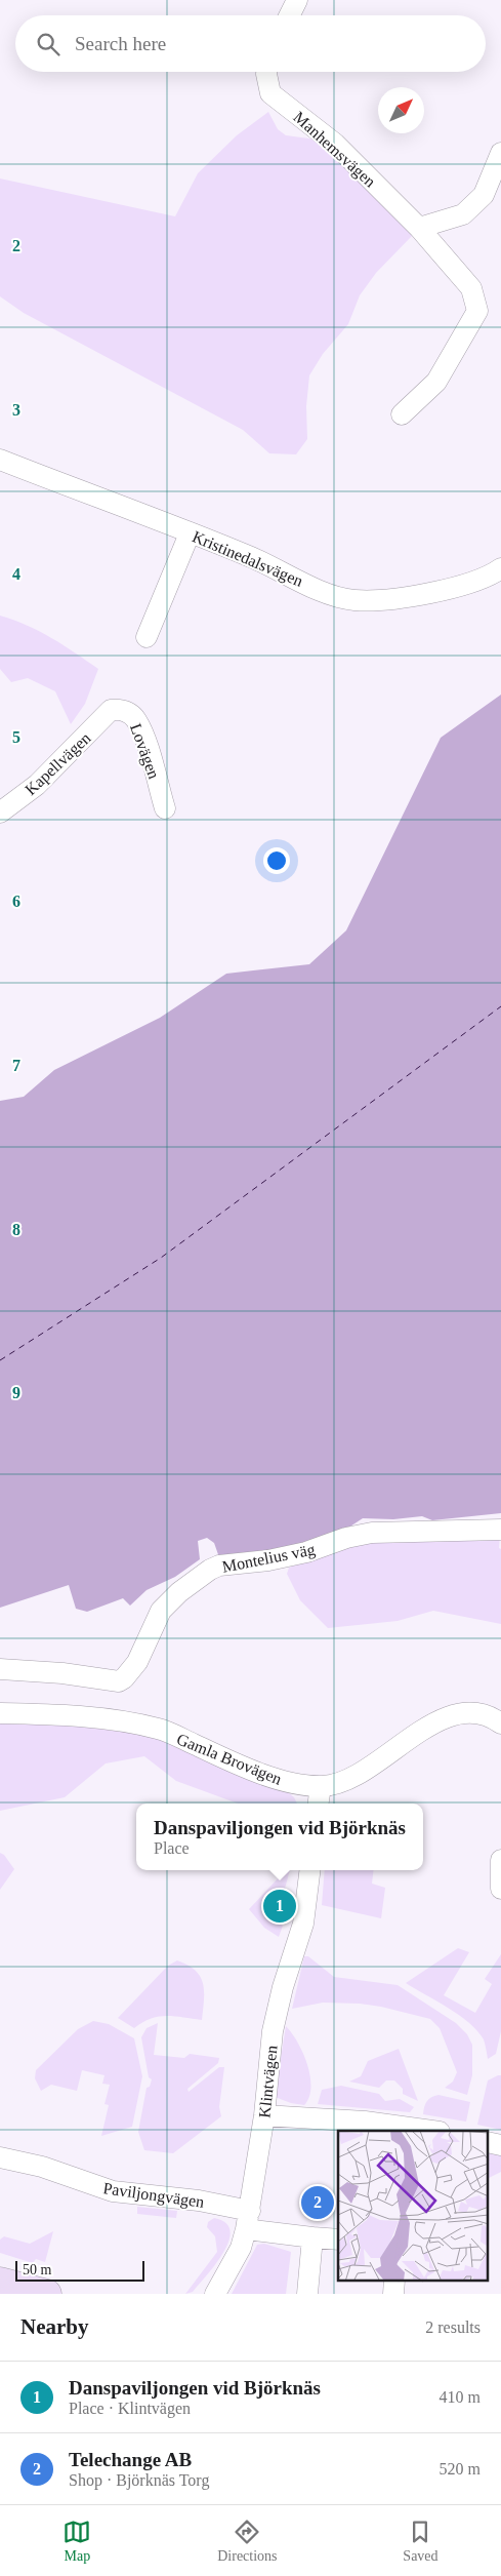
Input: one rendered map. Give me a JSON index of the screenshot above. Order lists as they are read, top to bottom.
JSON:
{
  "streets": {
    "street": [
      "Manhemsvägen",
      "Kristinedalsvägen",
      "Lovägen",
      "Kapellvägen",
      "Montelius väg",
      "Gamla Brovägen",
      "Klintvägen",
      "Paviljongvägen"
    ]
  },
  "crossings": [
    ["Lovägen", "Kapellvägen"],
    ["Klintvägen", "Paviljongvägen"]
  ],
  "scale_bar": "50 m",
  "north": "top right",
  "page": {
    "search": "Search here",
    "popup": ["Danspaviljongen vid Björknäs", "Place"],
    "pins": ["1", "2"],
    "scale": "50 m",
    "heading": ["Nearby", "2 results"],
    "list": [
      {
        "mark": "1",
        "name": "Danspaviljongen vid Björknäs",
        "note": "Place · Klintvägen",
        "value": "410 m"
      },
      {
        "mark": "2",
        "name": "Telechange AB",
        "note": "Shop · Björknäs Torg",
        "value": "520 m"
      }
    ],
    "nav": ["Map", "Directions", "Saved"]
  },
  "grid": {
    "rows": [
      "2",
      "3",
      "4",
      "5",
      "6",
      "7",
      "8",
      "9"
    ]
  }
}
